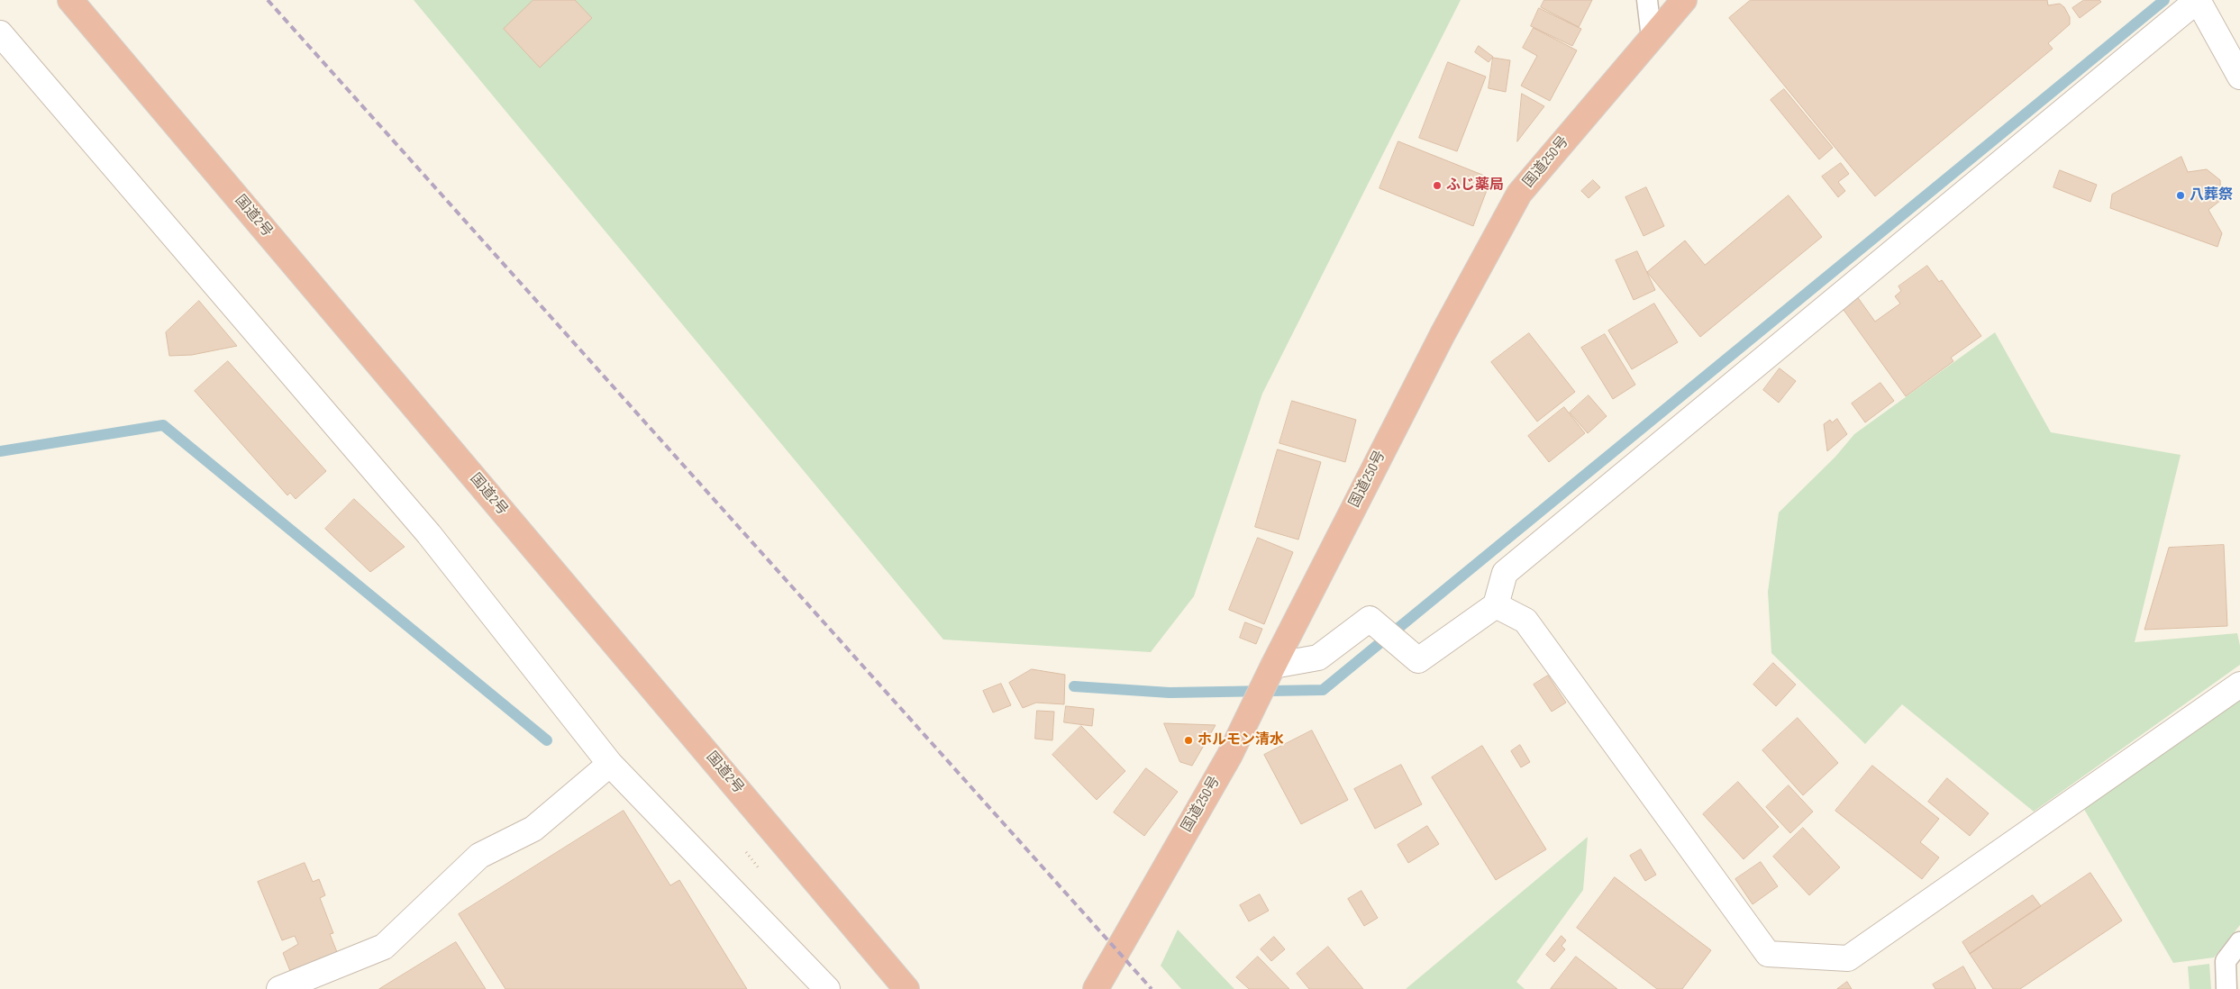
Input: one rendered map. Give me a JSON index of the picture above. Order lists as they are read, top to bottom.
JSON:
{
  "streets": {
    "highway": ["国道250号", "国道2号"]
  },
  "places": ["ふじ薬局", "八葬祭", "ホルモン清水"]
}
